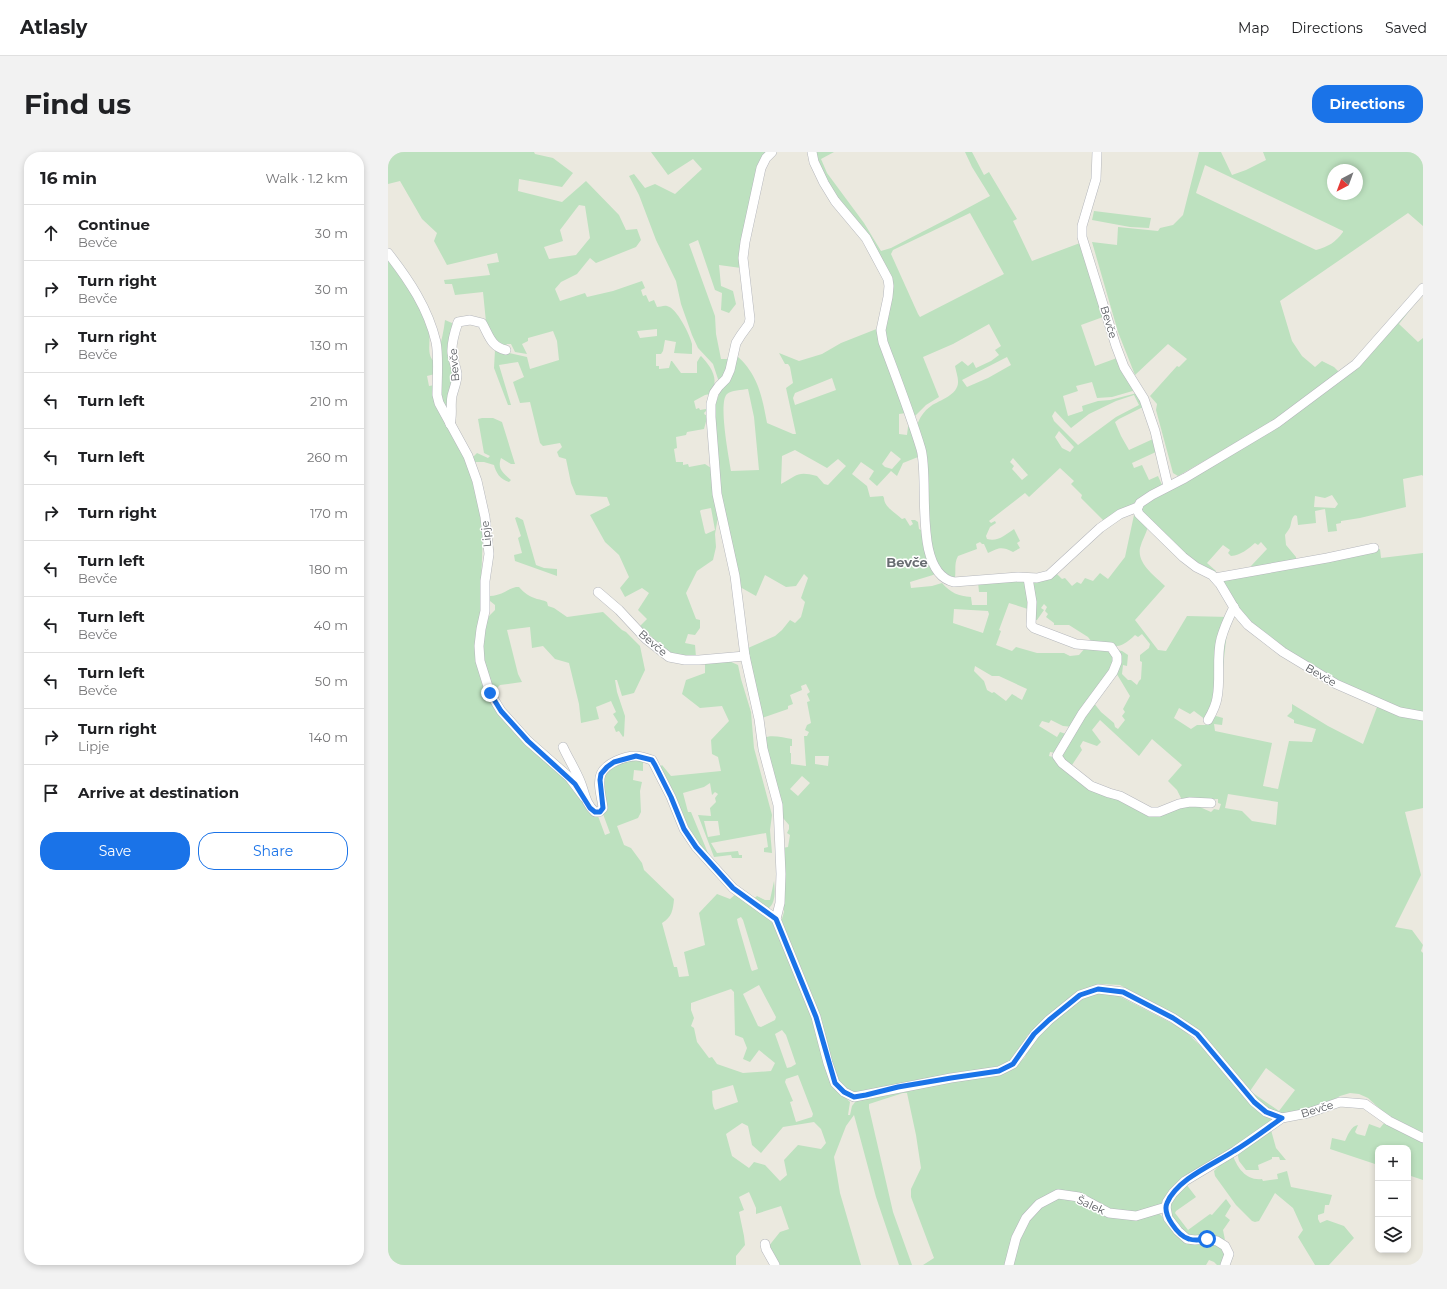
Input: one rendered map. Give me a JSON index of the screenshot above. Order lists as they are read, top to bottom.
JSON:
{
  "streets": {
    "street": ["Bevče", "Lipje", "Šalek"]
  },
  "crossings": [
    ["Bevče", "Lipje"],
    ["Bevče", "Šalek"]
  ],
  "districts": ["Bevče"],
  "north": "bottom left",
  "page": {
    "header": "Atlasly",
    "nav": ["Map", "Directions", "Saved"],
    "buttons": [
      "Directions",
      ["Save", "Share"]
    ],
    "title": "Find us",
    "heading": ["16 min", "Walk · 1.2 km"],
    "list": [
      ["Continue", "Bevče", "30 m"],
      ["Turn right", "Bevče", "30 m"],
      ["Turn right", "Bevče", "130 m"],
      ["Turn left", "210 m"],
      ["Turn left", "260 m"],
      ["Turn right", "170 m"],
      ["Turn left", "Bevče", "180 m"],
      ["Turn left", "Bevče", "40 m"],
      ["Turn left", "Bevče", "50 m"],
      ["Turn right", "Lipje", "140 m"],
      "Arrive at destination"
    ],
    "map_buttons": ["+", "−"]
  }
}
